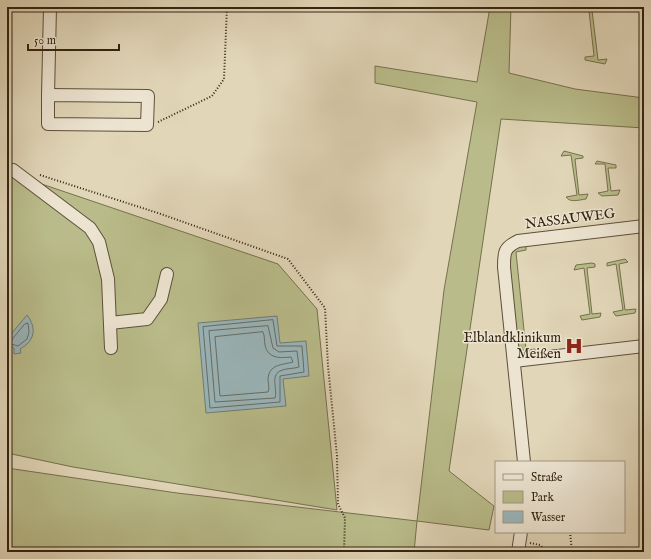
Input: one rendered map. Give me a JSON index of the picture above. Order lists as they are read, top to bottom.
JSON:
{
  "streets": {
    "lane": ["NASSAUWEG"]
  },
  "places": {
    "hospital": ["Elblandklinikum Meißen"]
  },
  "legend": ["Straße", "Park", "Wasser"],
  "scale_bar": "50 m"
}
